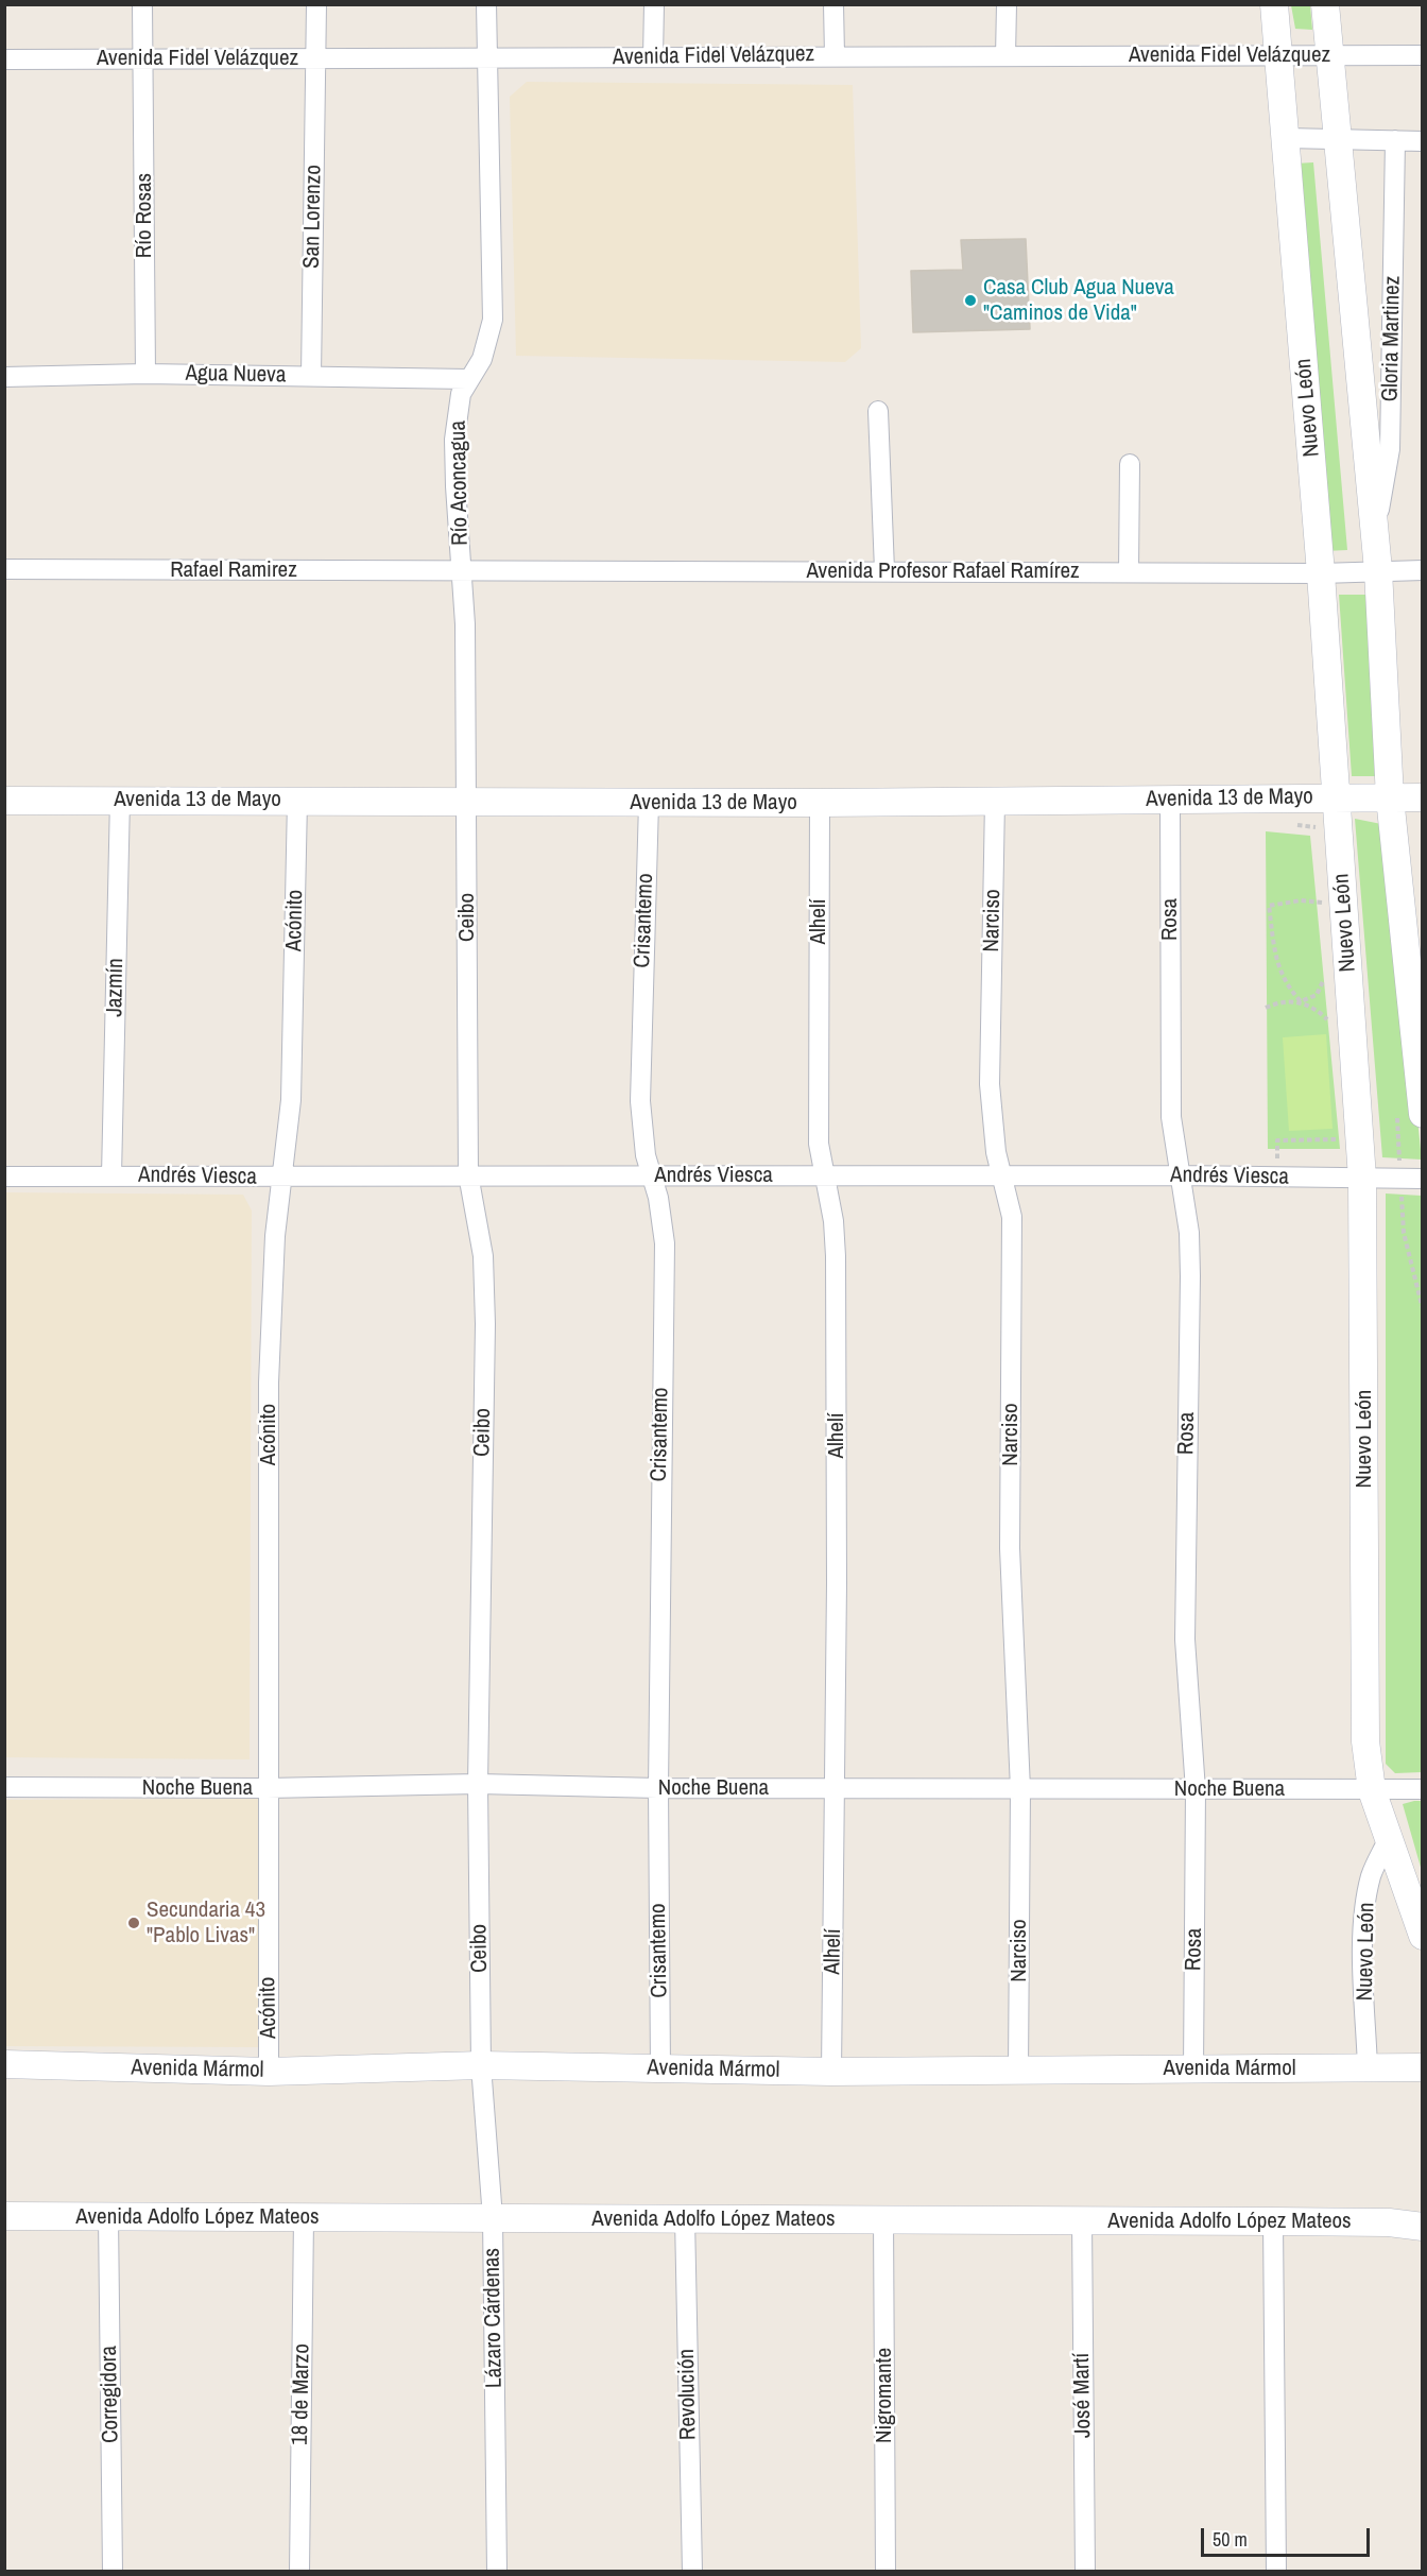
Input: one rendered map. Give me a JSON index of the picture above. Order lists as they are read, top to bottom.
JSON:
{
  "streets": {
    "street": [
      "Avenida Fidel Velázquez",
      "Río Rosas",
      "San Lorenzo",
      "Gloria Martinez",
      "Agua Nueva",
      "Nuevo León",
      "Río Aconcagua",
      "Rafael Ramirez",
      "Avenida Profesor Rafael Ramírez",
      "Avenida 13 de Mayo",
      "Ceibo",
      "Rosa",
      "Acónito",
      "Crisantemo",
      "Narciso",
      "Alhelí",
      "Jazmín",
      "Andrés Viesca",
      "Noche Buena",
      "Avenida Mármol",
      "Avenida Adolfo López Mateos",
      "Lázaro Cárdenas",
      "Corregidora",
      "18 de Marzo",
      "Revolución",
      "Nigromante",
      "José Martí"
    ]
  },
  "crossings": [
    ["Avenida Fidel Velázquez", "Río Rosas"],
    ["Avenida Fidel Velázquez", "San Lorenzo"],
    ["Avenida Fidel Velázquez", "Nuevo León"],
    ["Avenida Fidel Velázquez", "Río Aconcagua"],
    ["Río Rosas", "Agua Nueva"],
    ["San Lorenzo", "Agua Nueva"],
    ["Agua Nueva", "Río Aconcagua"],
    ["Nuevo León", "Avenida Profesor Rafael Ramírez"],
    ["Nuevo León", "Avenida 13 de Mayo"],
    ["Nuevo León", "Andrés Viesca"],
    ["Nuevo León", "Noche Buena"],
    ["Nuevo León", "Avenida Mármol"],
    ["Río Aconcagua", "Rafael Ramirez"],
    ["Río Aconcagua", "Avenida Profesor Rafael Ramírez"],
    ["Río Aconcagua", "Avenida 13 de Mayo"],
    ["Río Aconcagua", "Ceibo"],
    ["Rafael Ramirez", "Avenida Profesor Rafael Ramírez"],
    ["Avenida 13 de Mayo", "Ceibo"],
    ["Avenida 13 de Mayo", "Rosa"],
    ["Avenida 13 de Mayo", "Acónito"],
    ["Avenida 13 de Mayo", "Crisantemo"],
    ["Avenida 13 de Mayo", "Narciso"],
    ["Avenida 13 de Mayo", "Alhelí"],
    ["Avenida 13 de Mayo", "Jazmín"],
    ["Ceibo", "Andrés Viesca"],
    ["Ceibo", "Noche Buena"],
    ["Ceibo", "Avenida Mármol"],
    ["Ceibo", "Lázaro Cárdenas"],
    ["Rosa", "Andrés Viesca"],
    ["Rosa", "Noche Buena"],
    ["Rosa", "Avenida Mármol"],
    ["Acónito", "Andrés Viesca"],
    ["Acónito", "Noche Buena"],
    ["Acónito", "Avenida Mármol"],
    ["Crisantemo", "Andrés Viesca"],
    ["Crisantemo", "Noche Buena"],
    ["Crisantemo", "Avenida Mármol"],
    ["Narciso", "Andrés Viesca"],
    ["Narciso", "Noche Buena"],
    ["Narciso", "Avenida Mármol"],
    ["Alhelí", "Andrés Viesca"],
    ["Alhelí", "Noche Buena"],
    ["Alhelí", "Avenida Mármol"],
    ["Jazmín", "Andrés Viesca"],
    ["Avenida Mármol", "Lázaro Cárdenas"],
    ["Avenida Adolfo López Mateos", "Lázaro Cárdenas"],
    ["Avenida Adolfo López Mateos", "Corregidora"],
    ["Avenida Adolfo López Mateos", "18 de Marzo"],
    ["Avenida Adolfo López Mateos", "Revolución"],
    ["Avenida Adolfo López Mateos", "Nigromante"],
    ["Avenida Adolfo López Mateos", "José Martí"]
  ],
  "places": ["Casa Club Agua Nueva \"Caminos de Vida\"", "Secundaria 43 \"Pablo Livas\""],
  "scale_bar": "50 m"
}
